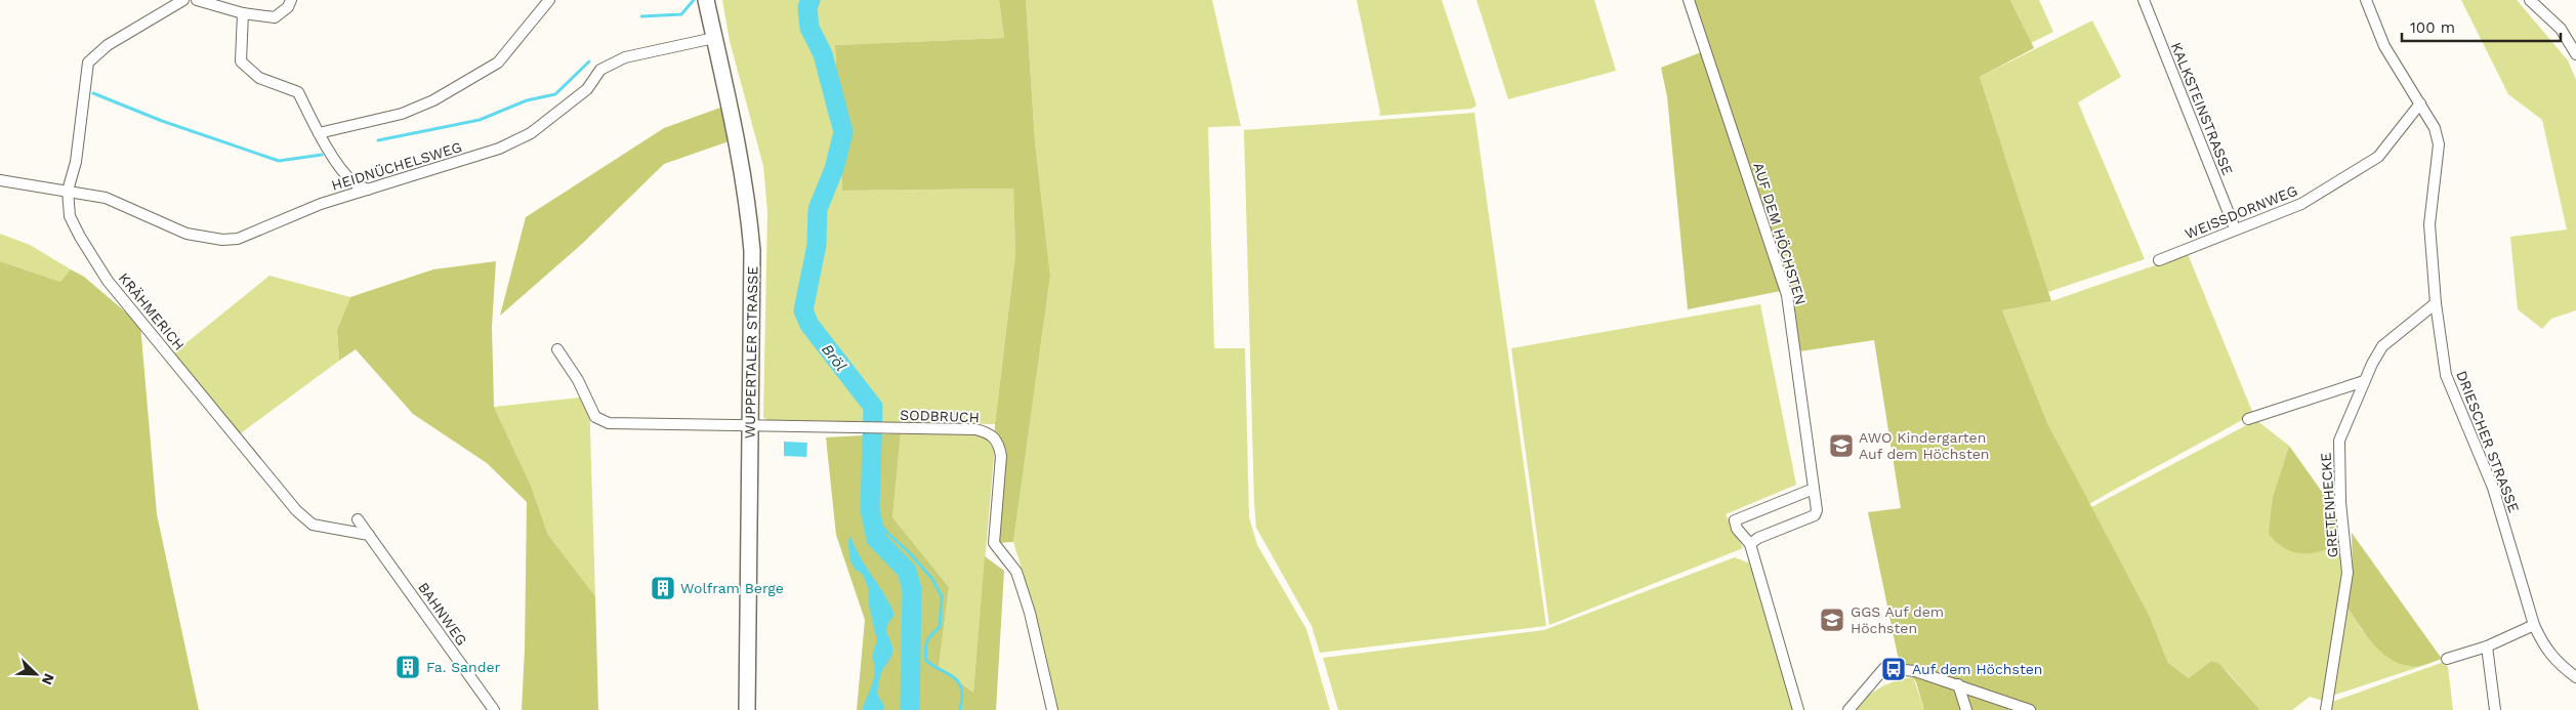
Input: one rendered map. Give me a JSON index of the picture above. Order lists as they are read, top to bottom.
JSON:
{
  "streets": {
    "main road": ["WUPPERTALER STRASSE"],
    "street": [
      "KALKSTEINSTRASSE",
      "HEIDNÜCHELSWEG",
      "WEISSDORNWEG",
      "AUF DEM HÖCHSTEN",
      "KRÄHMERICH",
      "SODBRUCH",
      "DRIESCHER STRASSE",
      "GRETENHECKE",
      "BAHNWEG"
    ]
  },
  "crossings": [
    ["KALKSTEINSTRASSE", "WEISSDORNWEG"],
    ["HEIDNÜCHELSWEG", "KRÄHMERICH"],
    ["HEIDNÜCHELSWEG", "WUPPERTALER STRASSE"],
    ["WEISSDORNWEG", "DRIESCHER STRASSE"],
    ["KRÄHMERICH", "BAHNWEG"],
    ["WUPPERTALER STRASSE", "SODBRUCH"],
    ["DRIESCHER STRASSE", "GRETENHECKE"]
  ],
  "water": ["Bröl"],
  "places": {
    "school or university": ["AWO Kindergarten Auf dem Höchsten", "GGS Auf dem Höchsten"],
    "building": ["Wolfram Berge", "Fa. Sander"],
    "bus stop": ["Auf dem Höchsten"]
  },
  "scale_bar": "100 m",
  "north": "bottom right"
}
